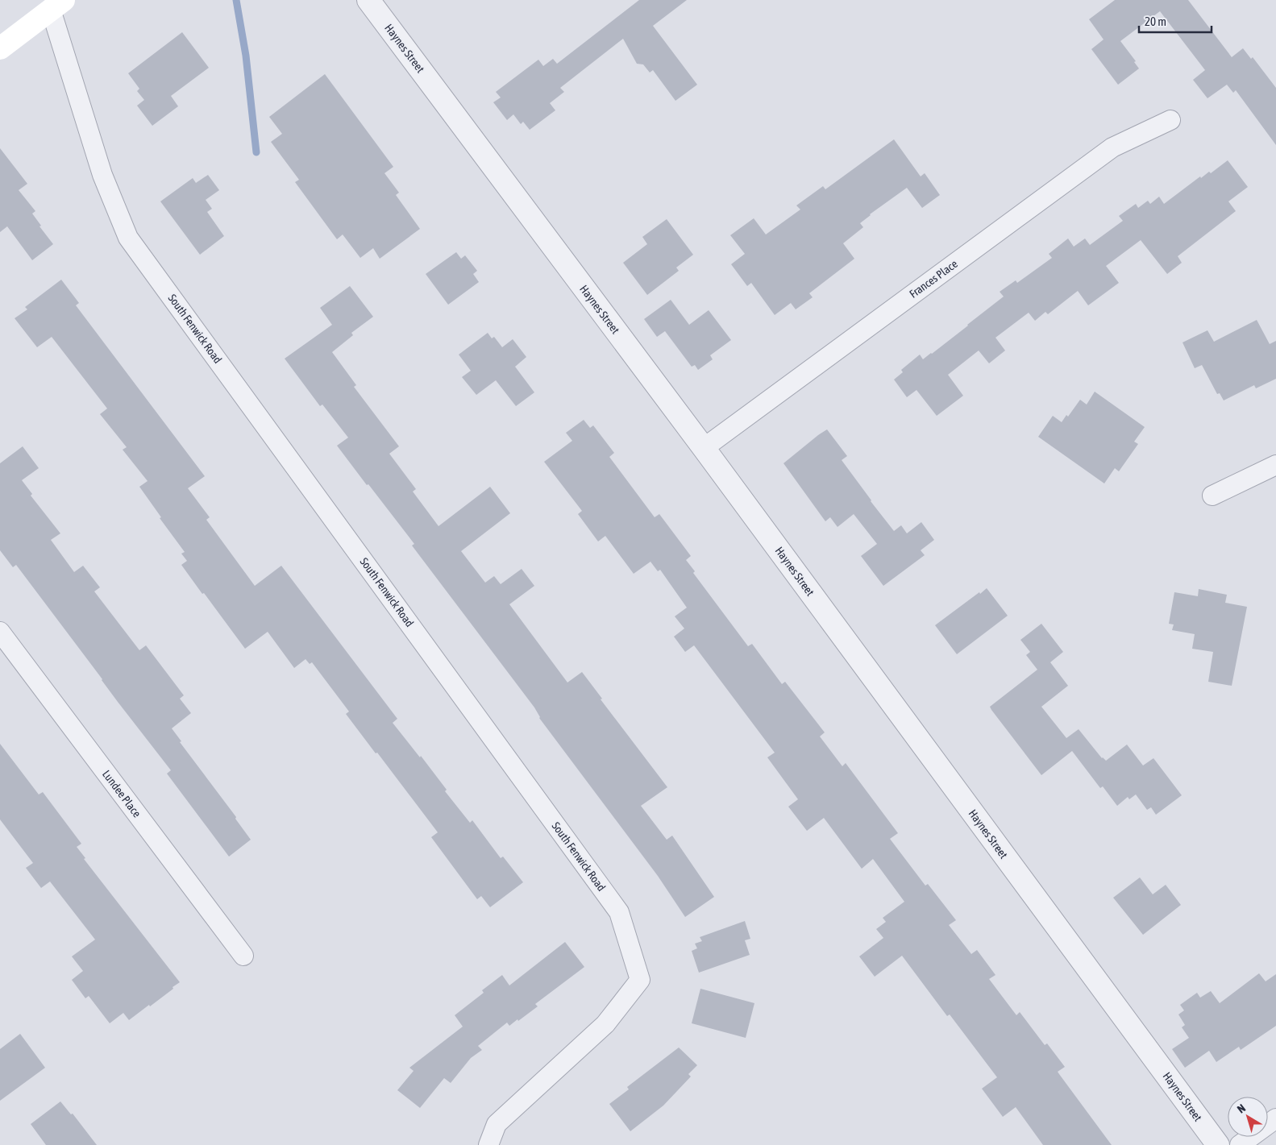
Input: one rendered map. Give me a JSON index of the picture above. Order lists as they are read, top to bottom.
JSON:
{
  "streets": {
    "street": [
      "Haynes Street",
      "Frances Place",
      "South Fenwick Road",
      "Lundee Place"
    ]
  },
  "crossings": [
    ["Haynes Street", "Frances Place"]
  ],
  "scale_bar": "20 m",
  "north": "top left"
}
